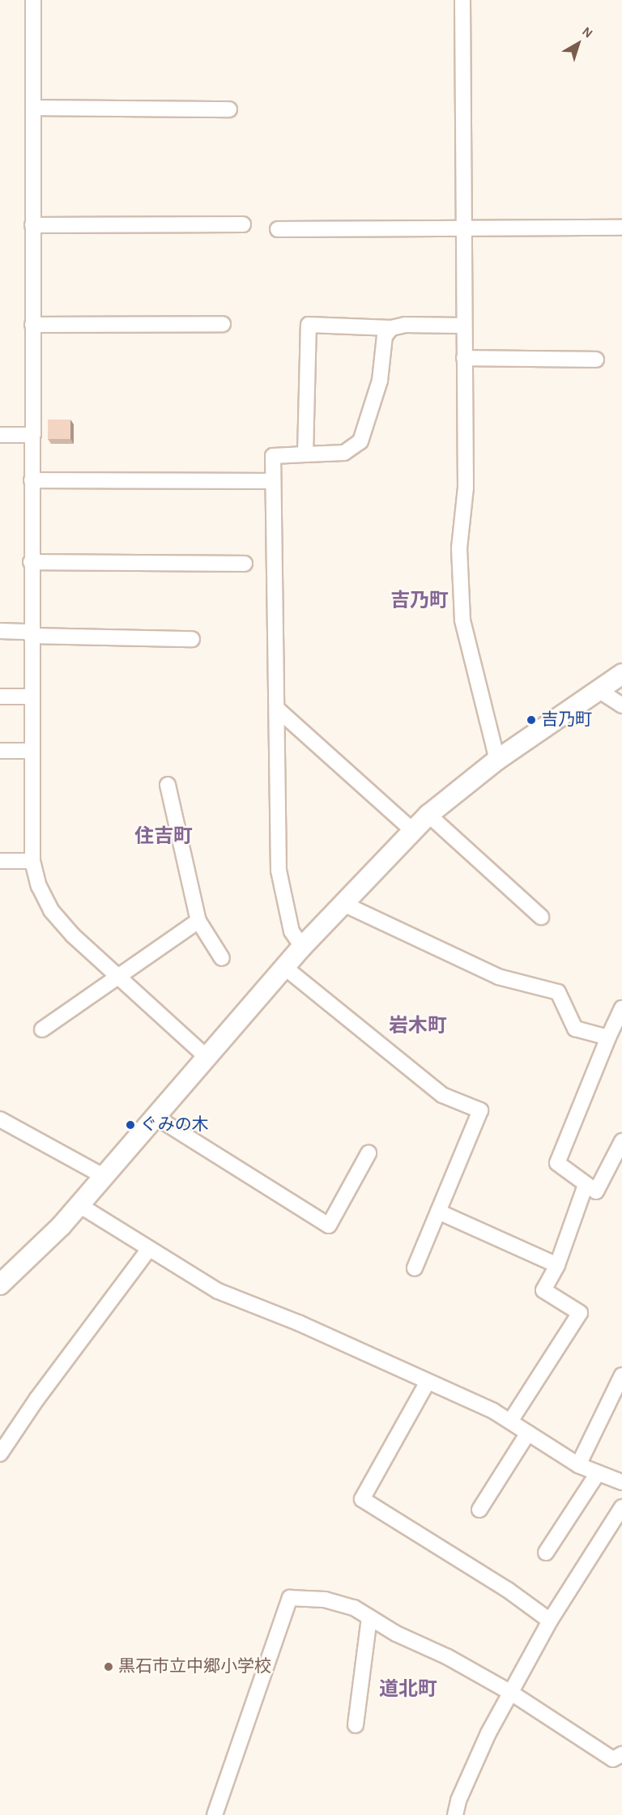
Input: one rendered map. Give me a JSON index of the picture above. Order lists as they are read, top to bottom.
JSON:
{
  "districts": [
    "吉乃町",
    "住吉町",
    "岩木町",
    "道北町"
  ],
  "places": ["吉乃町", "ぐみの木", "黒石市立中郷小学校"],
  "north": "top right"
}
